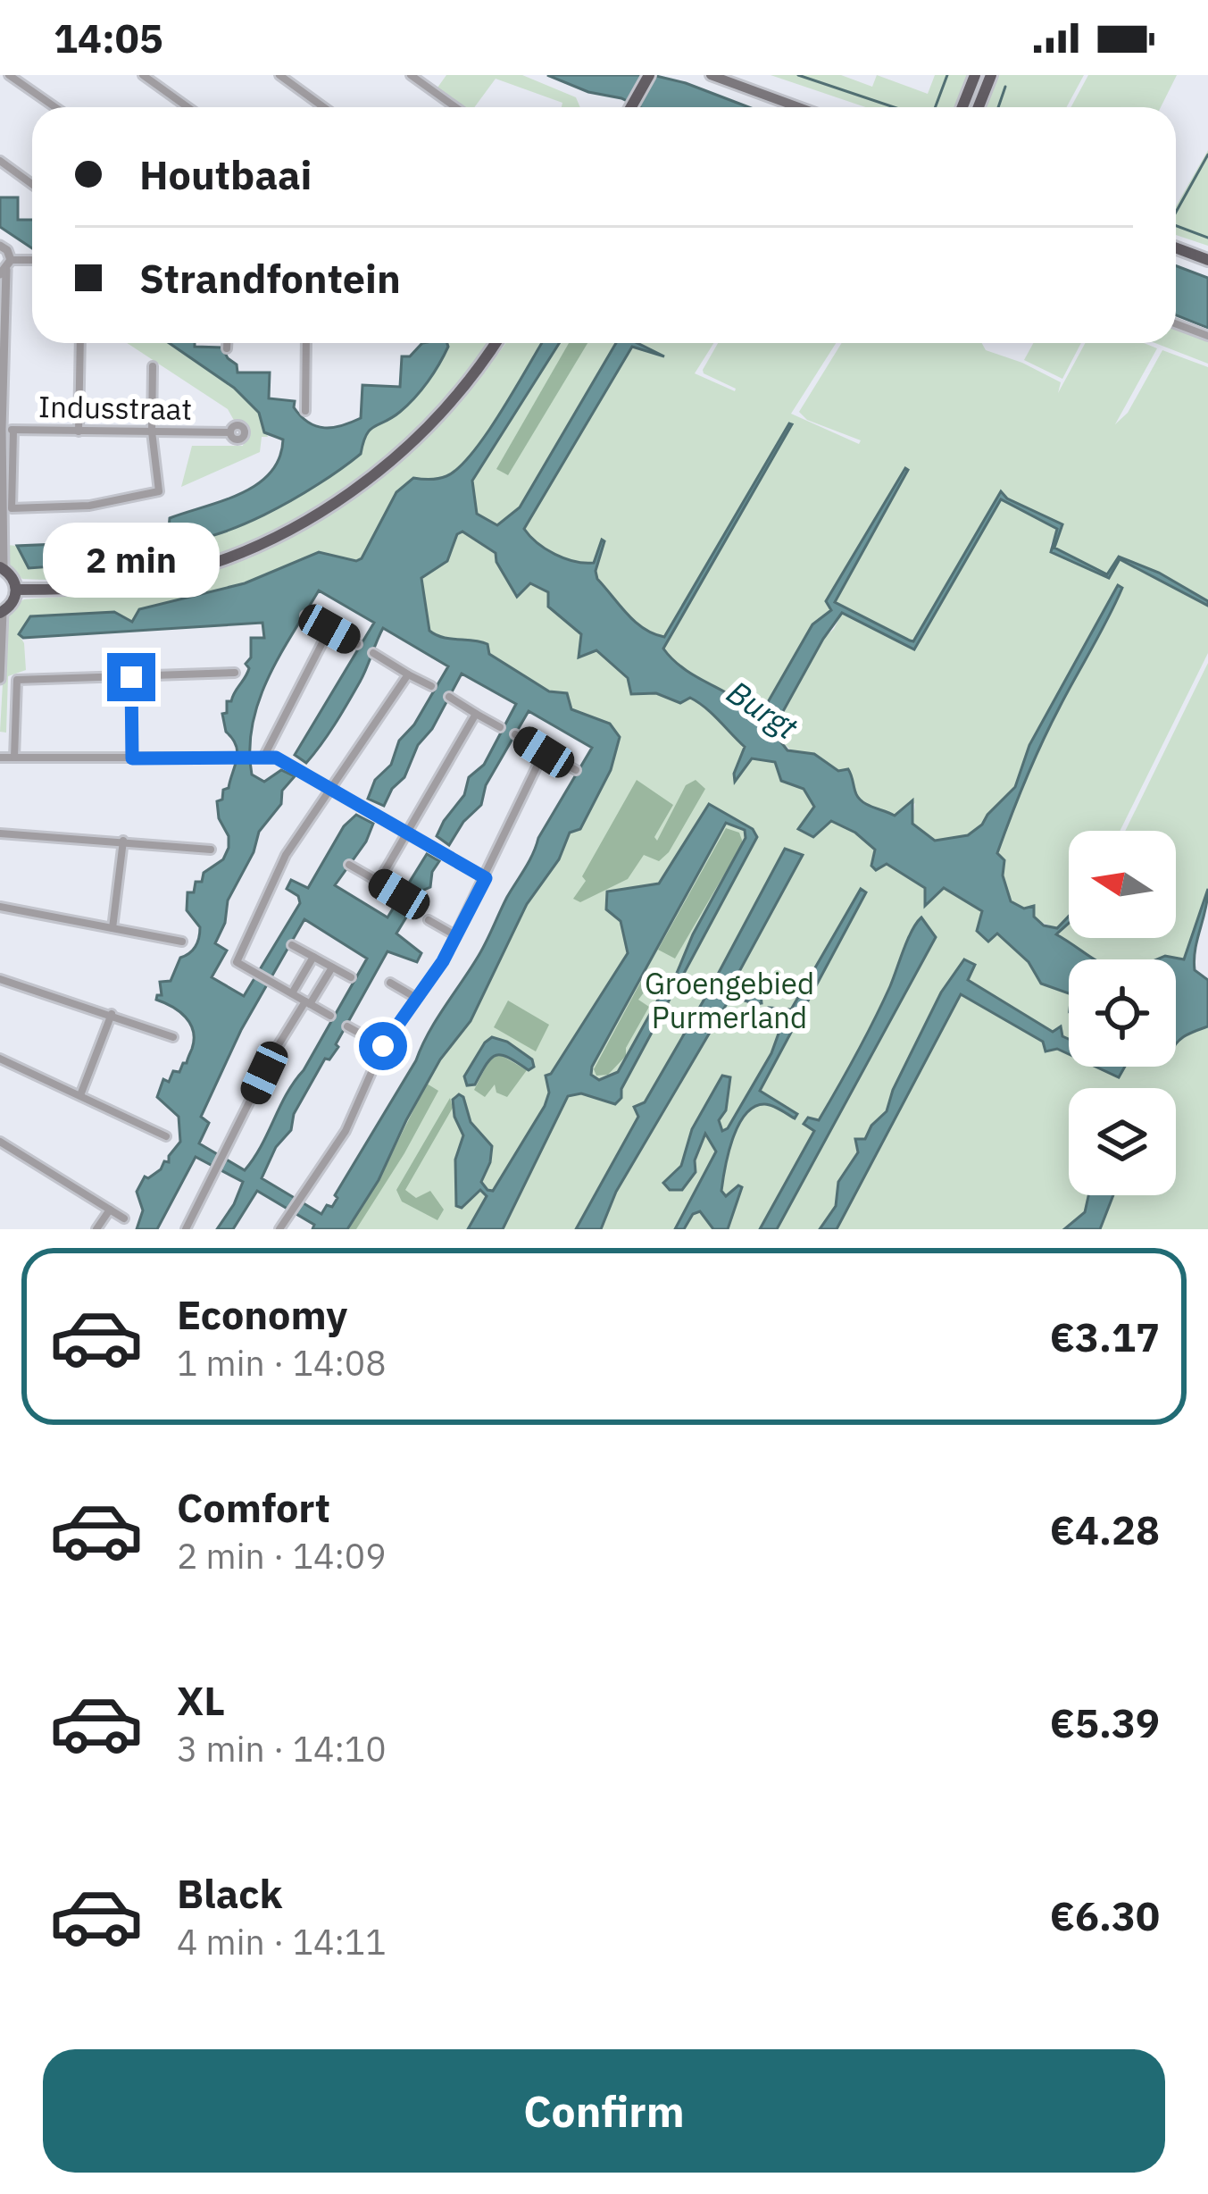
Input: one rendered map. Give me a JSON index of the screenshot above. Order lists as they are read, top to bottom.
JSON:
{
  "streets": {
    "street": ["Indusstraat"]
  },
  "water": ["Burgt"],
  "parks": ["Groengebied Purmerland"],
  "north": "left",
  "page": {
    "status": "14:05",
    "banner": ["Houtbaai", "Strandfontein"],
    "bubble": "2 min",
    "list": [
      {
        "name": "Economy",
        "note": "1 min · 14:08",
        "value": "€3.17"
      },
      {
        "name": "Comfort",
        "note": "2 min · 14:09",
        "value": "€4.28"
      },
      {
        "name": "XL",
        "note": "3 min · 14:10",
        "value": "€5.39"
      },
      {
        "name": "Black",
        "note": "4 min · 14:11",
        "value": "€6.30"
      }
    ],
    "buttons": "Confirm"
  }
}
